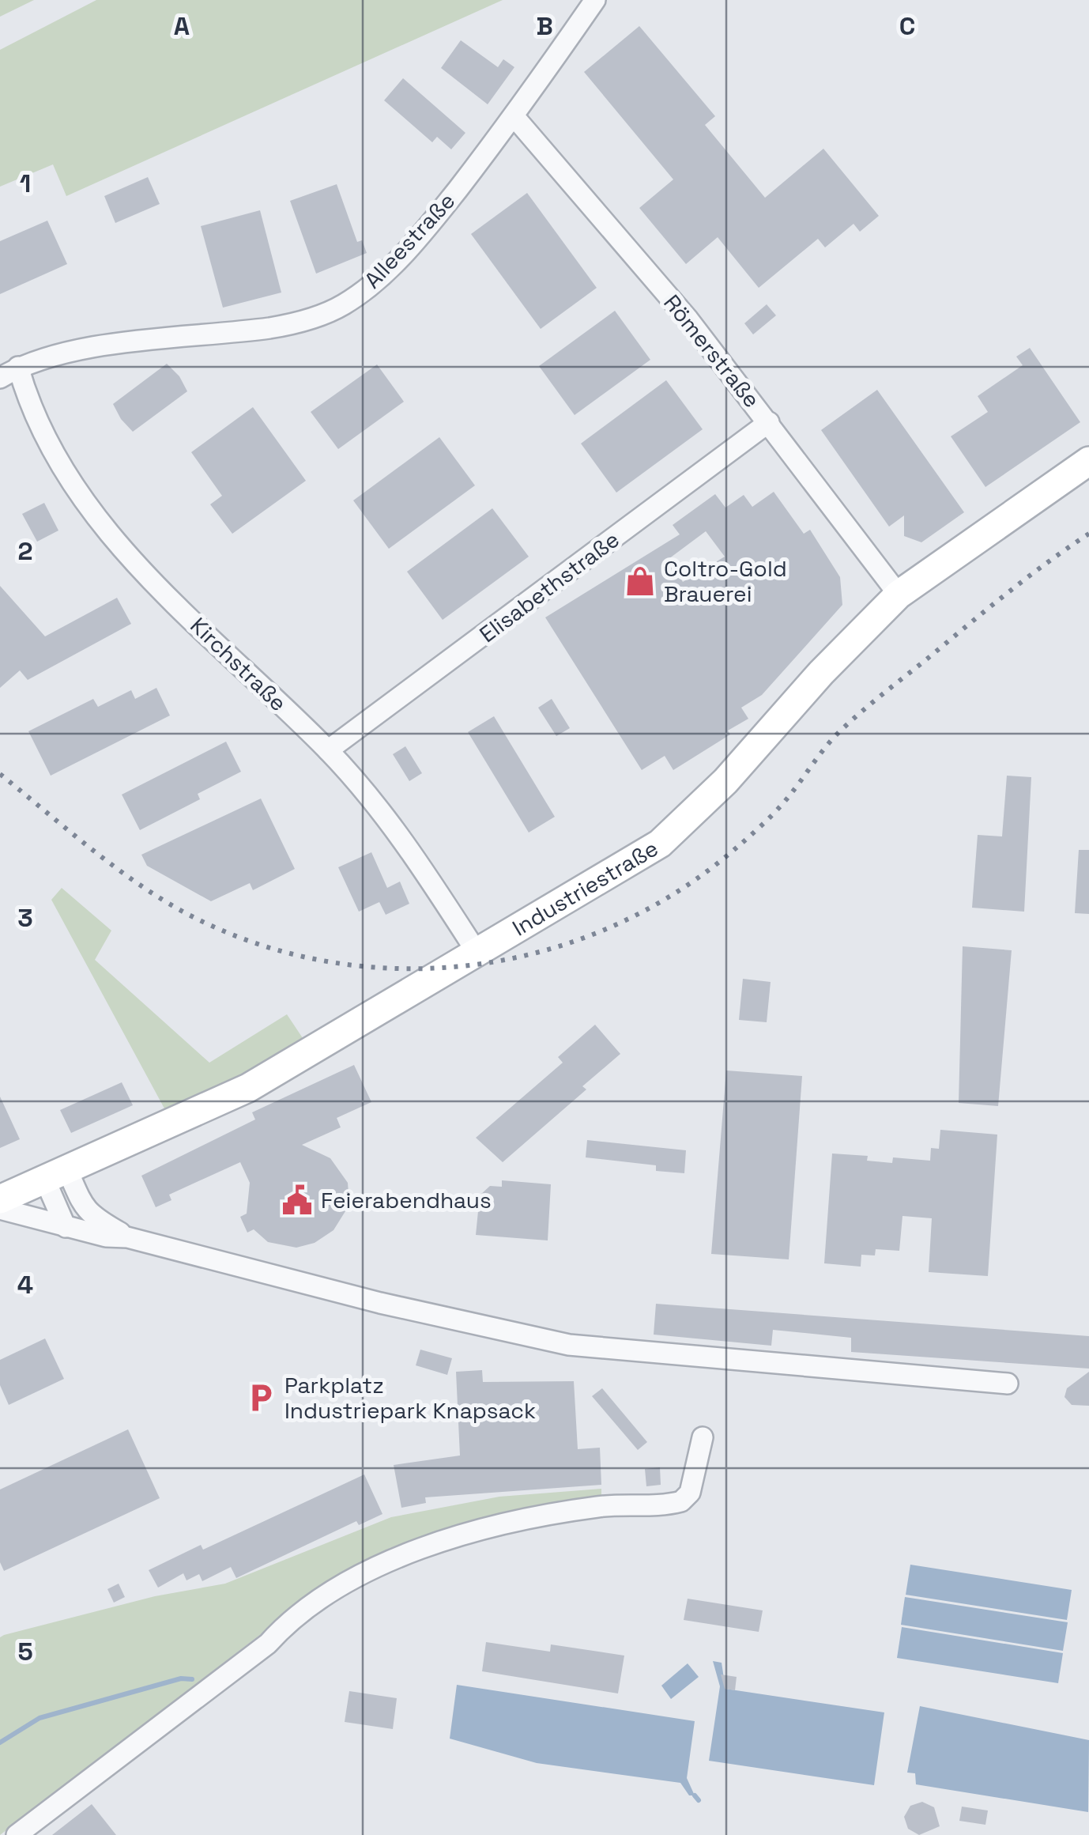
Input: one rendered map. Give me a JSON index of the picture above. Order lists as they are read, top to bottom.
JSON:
{
  "streets": {
    "main road": ["Industriestraße"],
    "street": [
      "Alleestraße",
      "Römerstraße",
      "Elisabethstraße",
      "Kirchstraße"
    ]
  },
  "crossings": [
    ["Alleestraße", "Römerstraße"],
    ["Alleestraße", "Kirchstraße"],
    ["Römerstraße", "Elisabethstraße"],
    ["Römerstraße", "Industriestraße"],
    ["Elisabethstraße", "Kirchstraße"],
    ["Kirchstraße", "Industriestraße"]
  ],
  "places": {
    "shop": ["Coltro-Gold Brauerei"],
    "public building": ["Feierabendhaus"],
    "parking": ["Parkplatz Industriepark Knapsack"]
  },
  "grid": {
    "columns": ["A", "B", "C"],
    "rows": [
      "1",
      "2",
      "3",
      "4",
      "5"
    ]
  }
}
